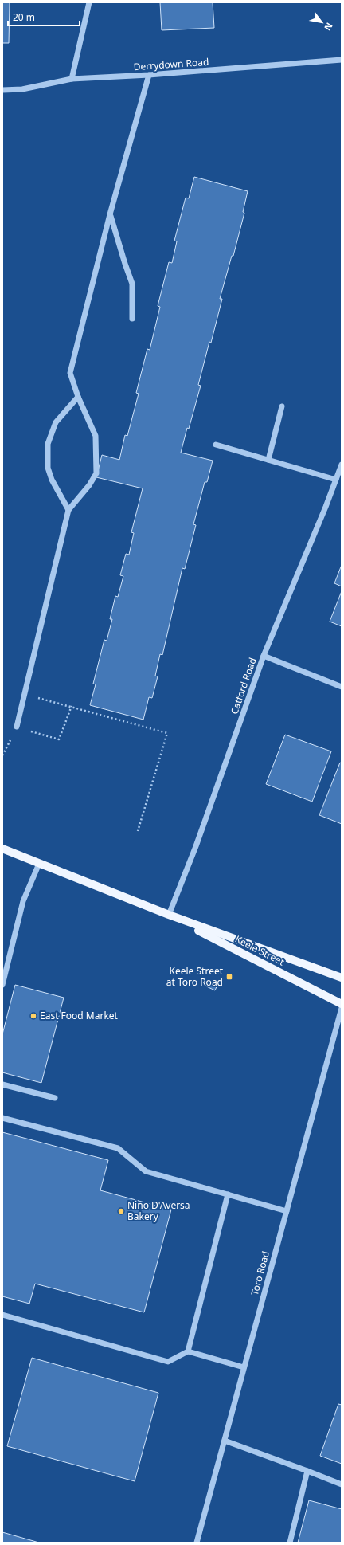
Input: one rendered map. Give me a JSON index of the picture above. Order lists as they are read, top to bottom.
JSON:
{
  "streets": {
    "main road": ["Keele Street"],
    "street": ["Derrydown Road", "Catford Road", "Toro Road"]
  },
  "crossings": [
    ["Catford Road", "Keele Street"]
  ],
  "places": {
    "transit": ["Keele Street at Toro Road"],
    "other": ["East Food Market", "Nino D'Aversa Bakery"]
  },
  "scale_bar": "20 m",
  "north": "bottom right"
}
